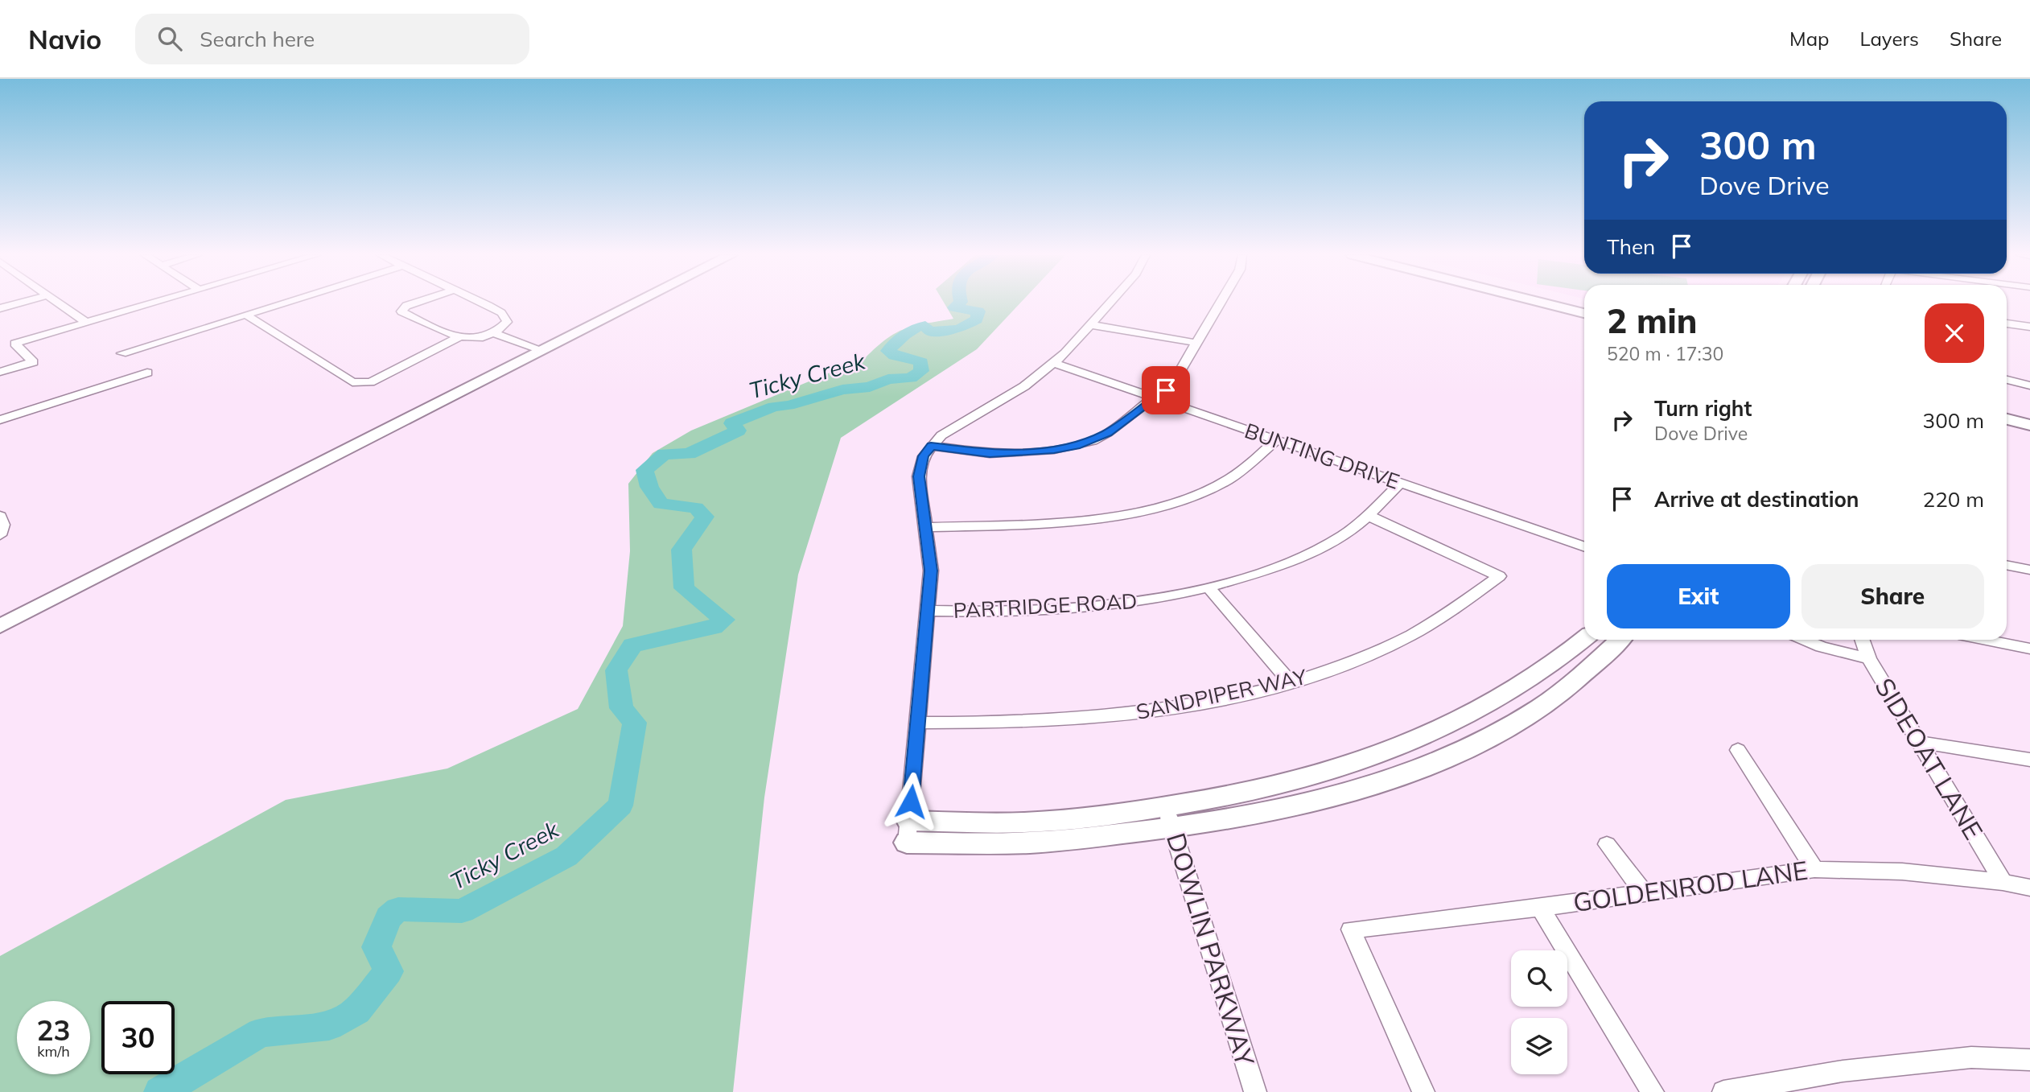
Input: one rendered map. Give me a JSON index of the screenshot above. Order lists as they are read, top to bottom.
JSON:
{
  "streets": {
    "street": [
      "BUNTING DRIVE",
      "PARTRIDGE ROAD",
      "SANDPIPER WAY",
      "SIDEOAT LANE",
      "GOLDENROD LANE",
      "DOWLIN PARKWAY"
    ]
  },
  "crossings": [
    ["BUNTING DRIVE", "PARTRIDGE ROAD"],
    ["PARTRIDGE ROAD", "SANDPIPER WAY"],
    ["SIDEOAT LANE", "GOLDENROD LANE"]
  ],
  "water": ["Ticky Creek"],
  "page": {
    "header": "Navio",
    "search": "Search here",
    "nav": ["Map", "Layers", "Share"],
    "turn": ["300 m", "Dove Drive"],
    "then": "Then",
    "heading": ["2 min", "520 m · 17:30"],
    "list": [
      {
        "name": "Turn right",
        "note": "Dove Drive",
        "value": "300 m"
      },
      {
        "name": "Arrive at destination",
        "value": "220 m"
      }
    ],
    "buttons": ["Exit", "Share"],
    "speed": "23 km/h",
    "limit": "30"
  }
}
